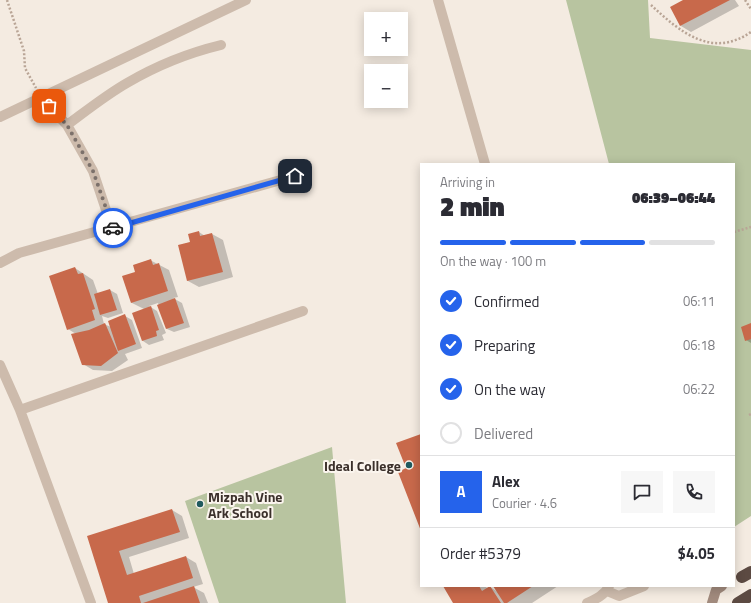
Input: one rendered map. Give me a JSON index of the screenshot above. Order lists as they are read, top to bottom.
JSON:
{
  "places": ["Ideal College", "Mizpah Vine Ark School"],
  "page": {
    "map_buttons": ["+", "−"],
    "heading": ["2 min", "Arriving in", "06:39–06:44"],
    "panel": [
      "Alex",
      "Courier · 4.6",
      "Order #5379",
      "$4.05"
    ],
    "bar": "On the way · 100 m",
    "list": [
      ["Confirmed", "06:11"],
      ["Preparing", "06:18"],
      ["On the way", "06:22"],
      "Delivered"
    ],
    "round": "A"
  }
}
